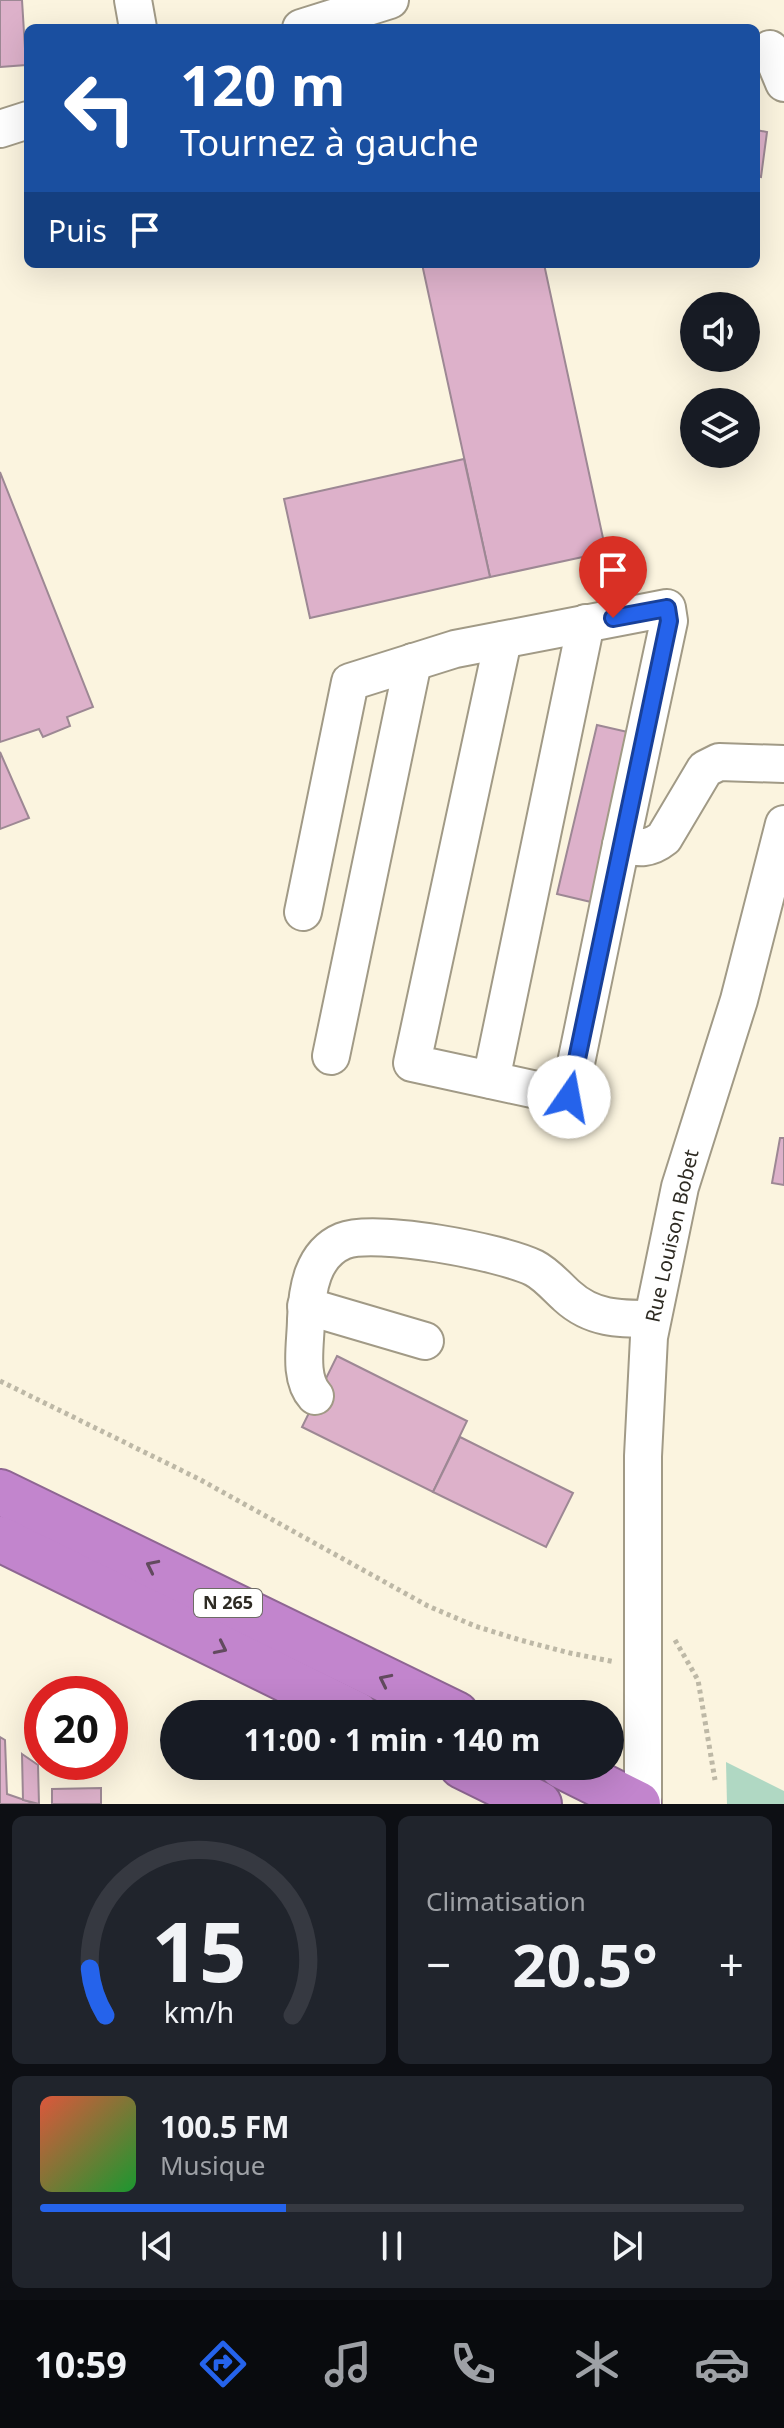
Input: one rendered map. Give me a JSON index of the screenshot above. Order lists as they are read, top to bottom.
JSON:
{
  "streets": {
    "highway": ["N 265"],
    "street": ["Rue Louison Bobet"]
  },
  "page": {
    "turn": ["120 m", "Tournez à gauche"],
    "then": "Puis",
    "limit": "20",
    "trip": "11:00 · 1 min · 140 m",
    "tile": "Climatisation",
    "heat": ["−", "20.5°", "+"],
    "song": ["100.5 FM", "Musique"],
    "tabs": "10:59",
    "gauge": ["15", "km/h"]
  }
}
